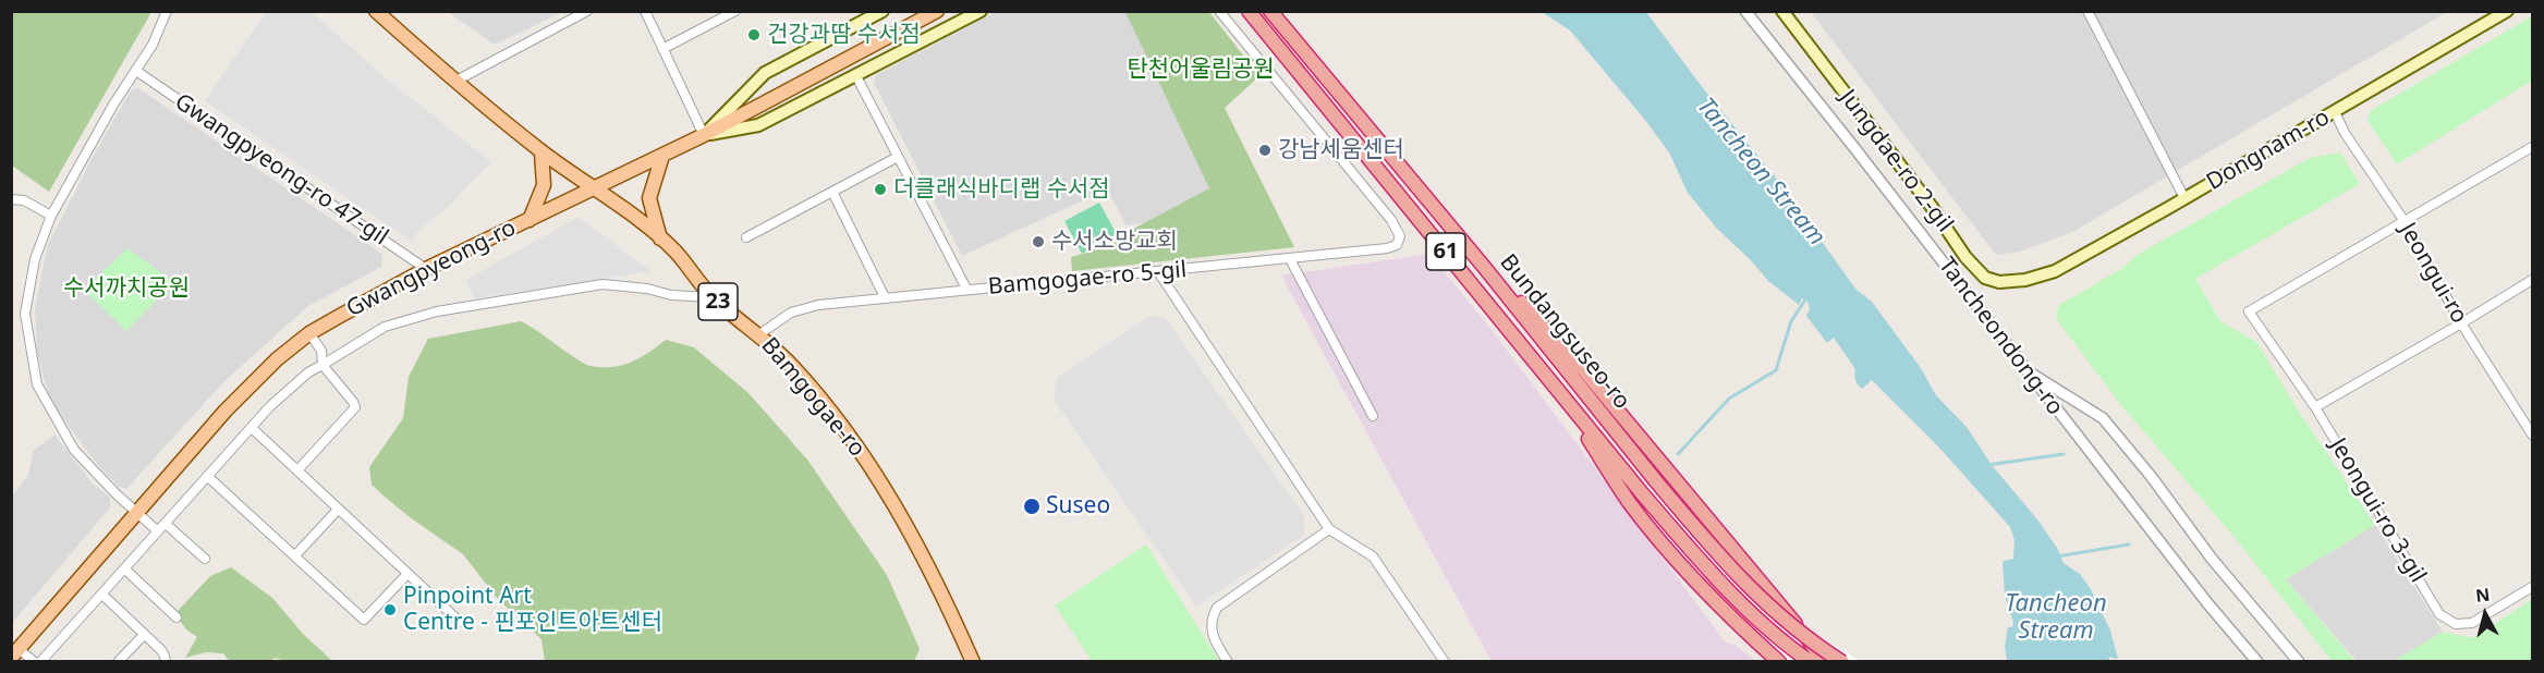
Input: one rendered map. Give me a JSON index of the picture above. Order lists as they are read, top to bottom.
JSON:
{
  "streets": {
    "highway": ["61", "Bundangsuseo-ro"],
    "main road": [
      "Dongnam-ro",
      "Jungdae-ro 2-gil",
      "Gwangpyeong-ro",
      "23",
      "Bamgogae-ro"
    ],
    "street": [
      "Gwangpyeong-ro 47-gil",
      "Jeongui-ro",
      "Bamgogae-ro 5-gil",
      "Tancheondong-ro",
      "Jeongui-ro 3-gil"
    ]
  },
  "crossings": [
    ["Dongnam-ro", "Jungdae-ro 2-gil"],
    ["Dongnam-ro", "Jeongui-ro"],
    ["Gwangpyeong-ro 47-gil", "Gwangpyeong-ro"],
    ["Gwangpyeong-ro", "Bamgogae-ro"],
    ["Jeongui-ro", "Jeongui-ro 3-gil"],
    ["Bamgogae-ro 5-gil", "Bamgogae-ro"]
  ],
  "water": ["Tancheon Stream"],
  "parks": ["탄천어울림공원", "수서까치공원"],
  "places": [
    "건강과땀 수서점",
    "강남세움센터",
    "더클래식바디랩 수서점",
    "수서소망교회",
    "Suseo",
    "Pinpoint Art Centre - 핀포인트아트센터"
  ],
  "north": "top"
}
